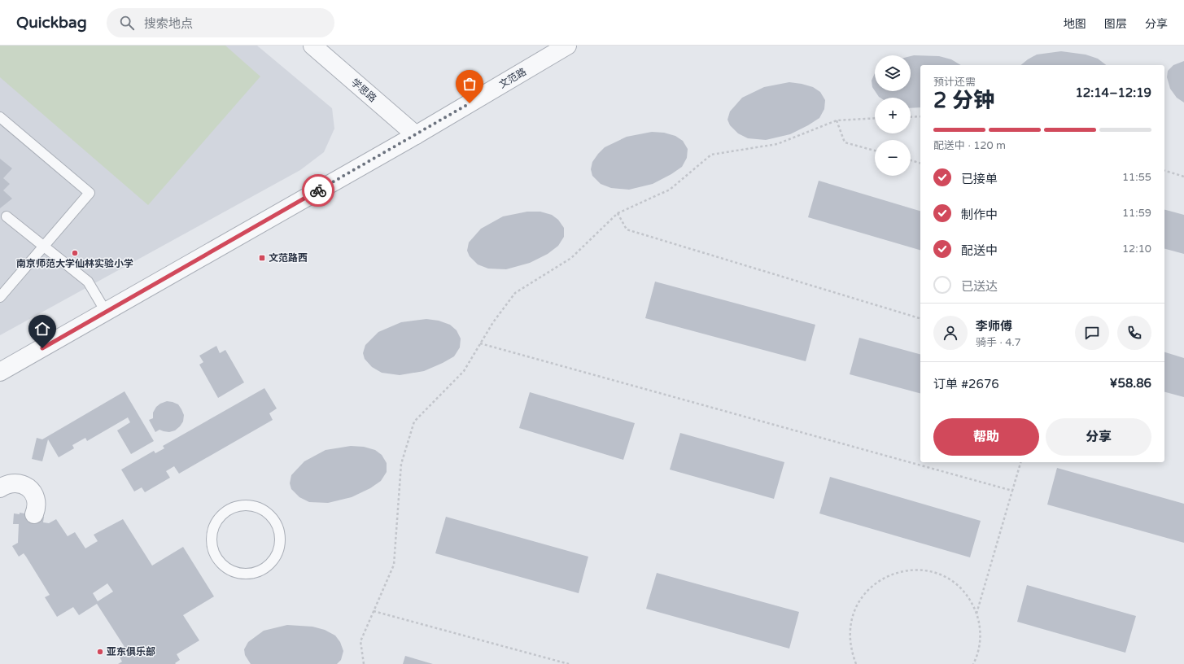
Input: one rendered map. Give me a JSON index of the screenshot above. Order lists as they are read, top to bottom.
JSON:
{
  "streets": {
    "street": ["文范路", "学思路"]
  },
  "crossings": [
    ["文范路", "学思路"]
  ],
  "places": {
    "other": ["南京师范大学仙林实验小学", "亚东俱乐部"],
    "transit": ["文范路西"]
  },
  "page": {
    "header": "Quickbag",
    "search": "搜索地点",
    "nav": ["地图", "图层", "分享"],
    "map_buttons": ["+", "−"],
    "heading": ["2 分钟", "预计还需", "12:14–12:19"],
    "panel": [
      "李师傅",
      "骑手 · 4.7",
      "订单 #2676",
      "¥58.86"
    ],
    "bar": "配送中 · 120 m",
    "list": [
      ["已接单", "11:55"],
      ["制作中", "11:59"],
      ["配送中", "12:10"],
      "已送达"
    ],
    "buttons": ["帮助", "分享"]
  }
}
